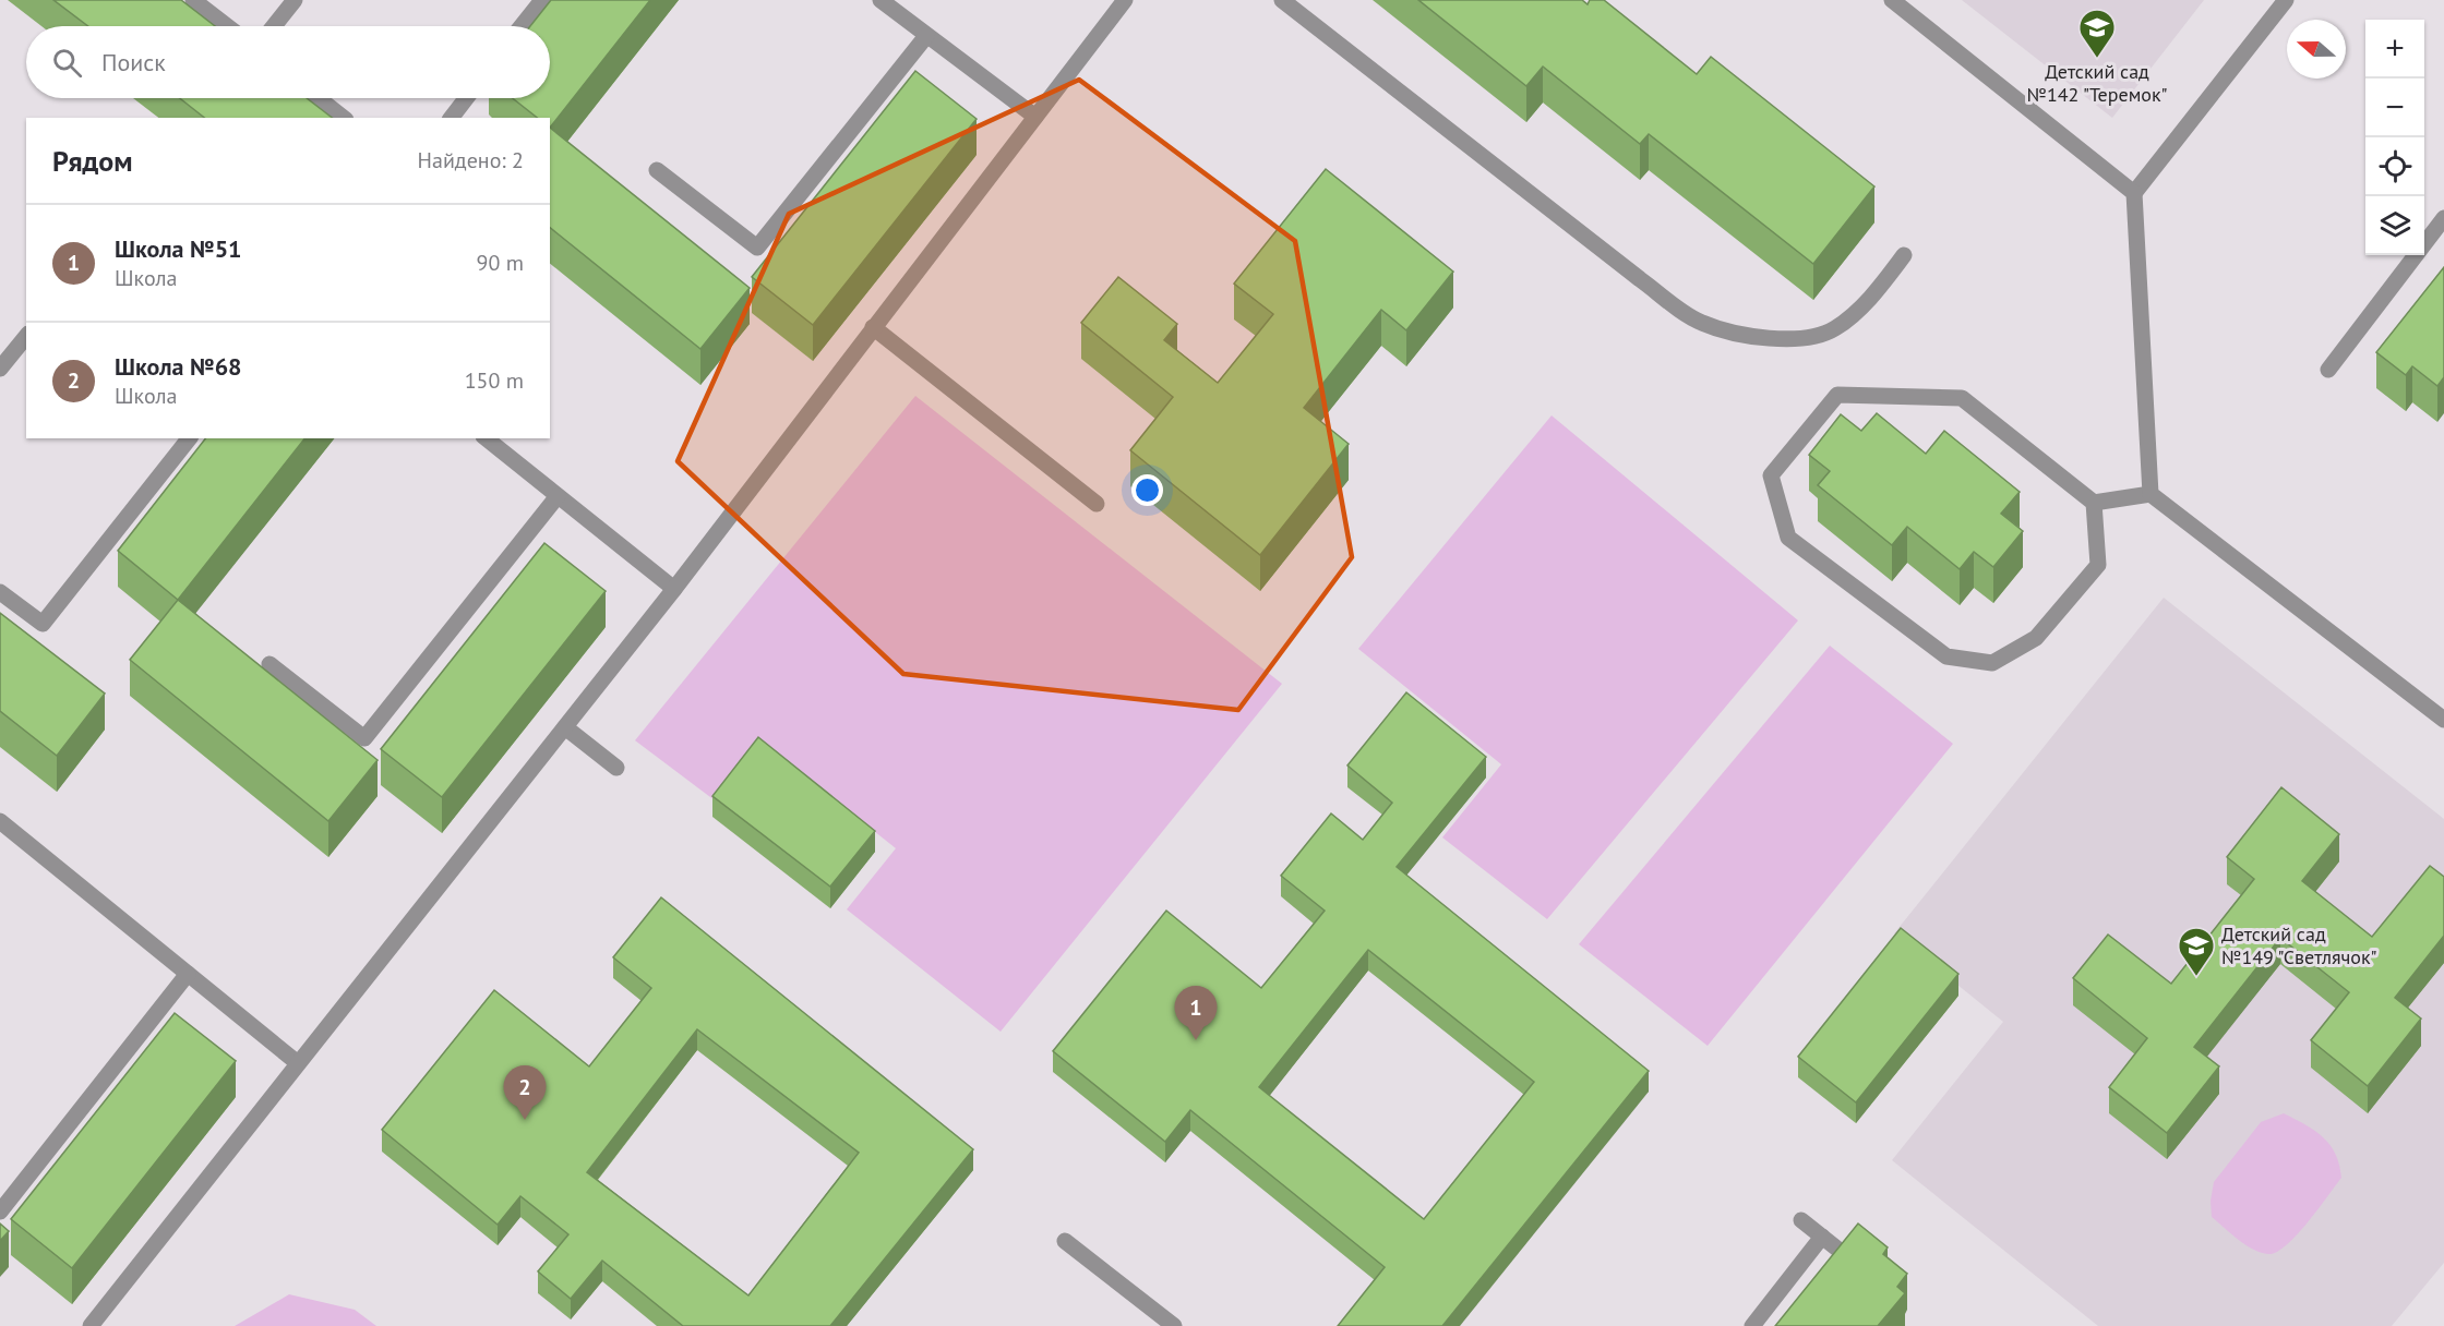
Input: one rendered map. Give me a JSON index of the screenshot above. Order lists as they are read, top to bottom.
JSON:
{
  "places": {
    "school or university": ["Детский сад №142 \"Теремок\"", "Детский сад №149 \"Светлячок\""]
  },
  "north": "left",
  "page": {
    "map_buttons": ["+", "−"],
    "search": "Поиск",
    "heading": ["Рядом", "Найдено: 2"],
    "list": [
      {
        "mark": "1",
        "name": "Школа №51",
        "note": "Школа",
        "value": "90 m"
      },
      {
        "mark": "2",
        "name": "Школа №68",
        "note": "Школа",
        "value": "150 m"
      }
    ],
    "pins": ["1", "2"]
  }
}
